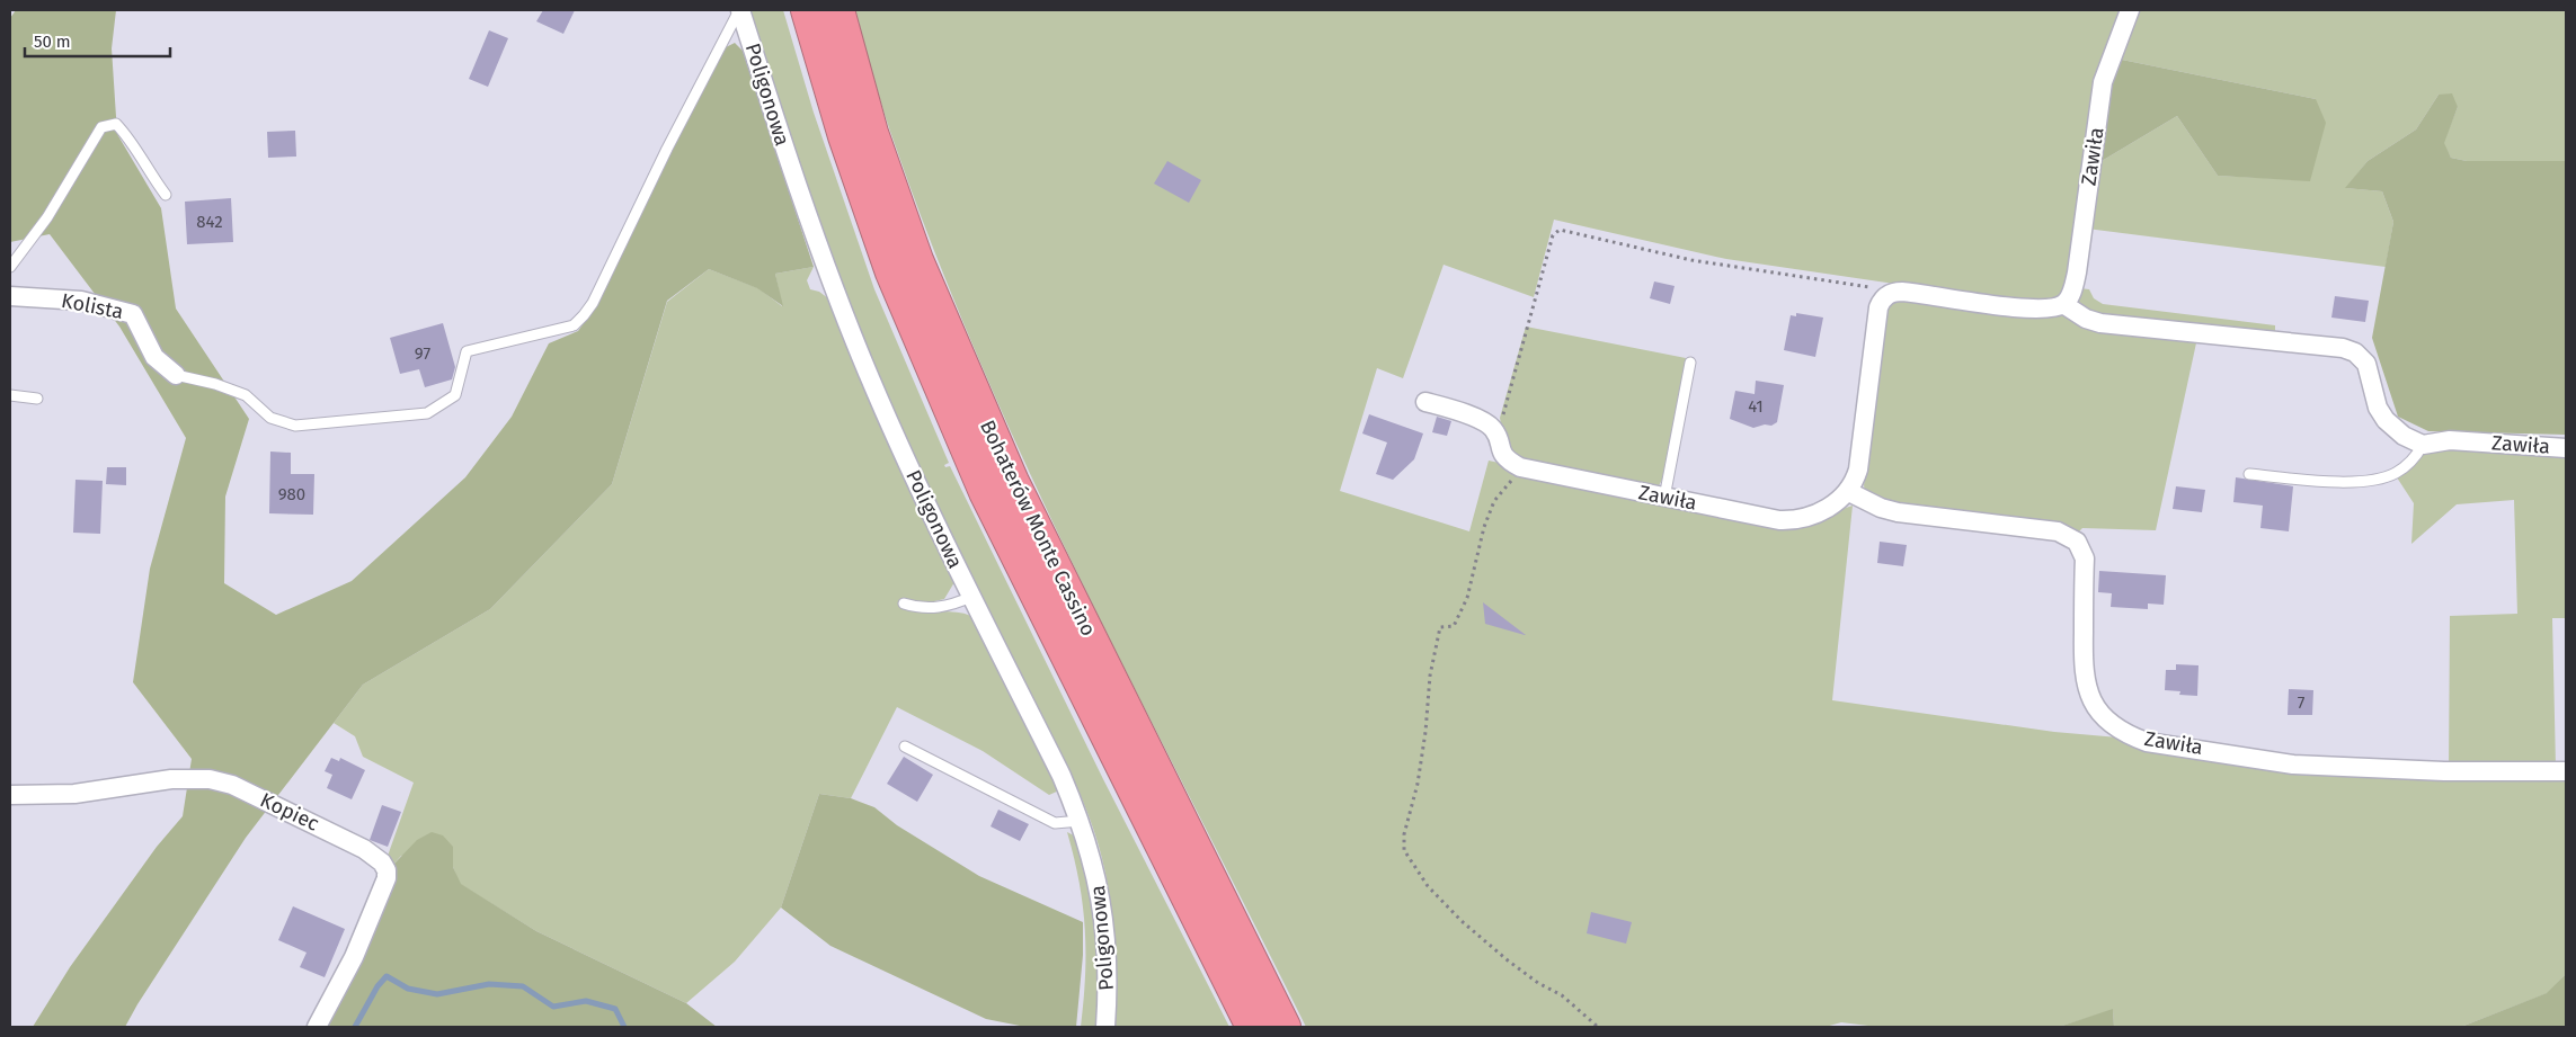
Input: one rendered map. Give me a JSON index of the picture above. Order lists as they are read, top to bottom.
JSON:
{
  "streets": {
    "highway": ["Bohaterów Monte Cassino"],
    "street": [
      "Poligonowa",
      "Zawiła",
      "Kolista",
      "Kopiec"
    ]
  },
  "house_numbers": [
    "842",
    "97",
    "41",
    "980",
    "7"
  ],
  "scale_bar": "50 m"
}
